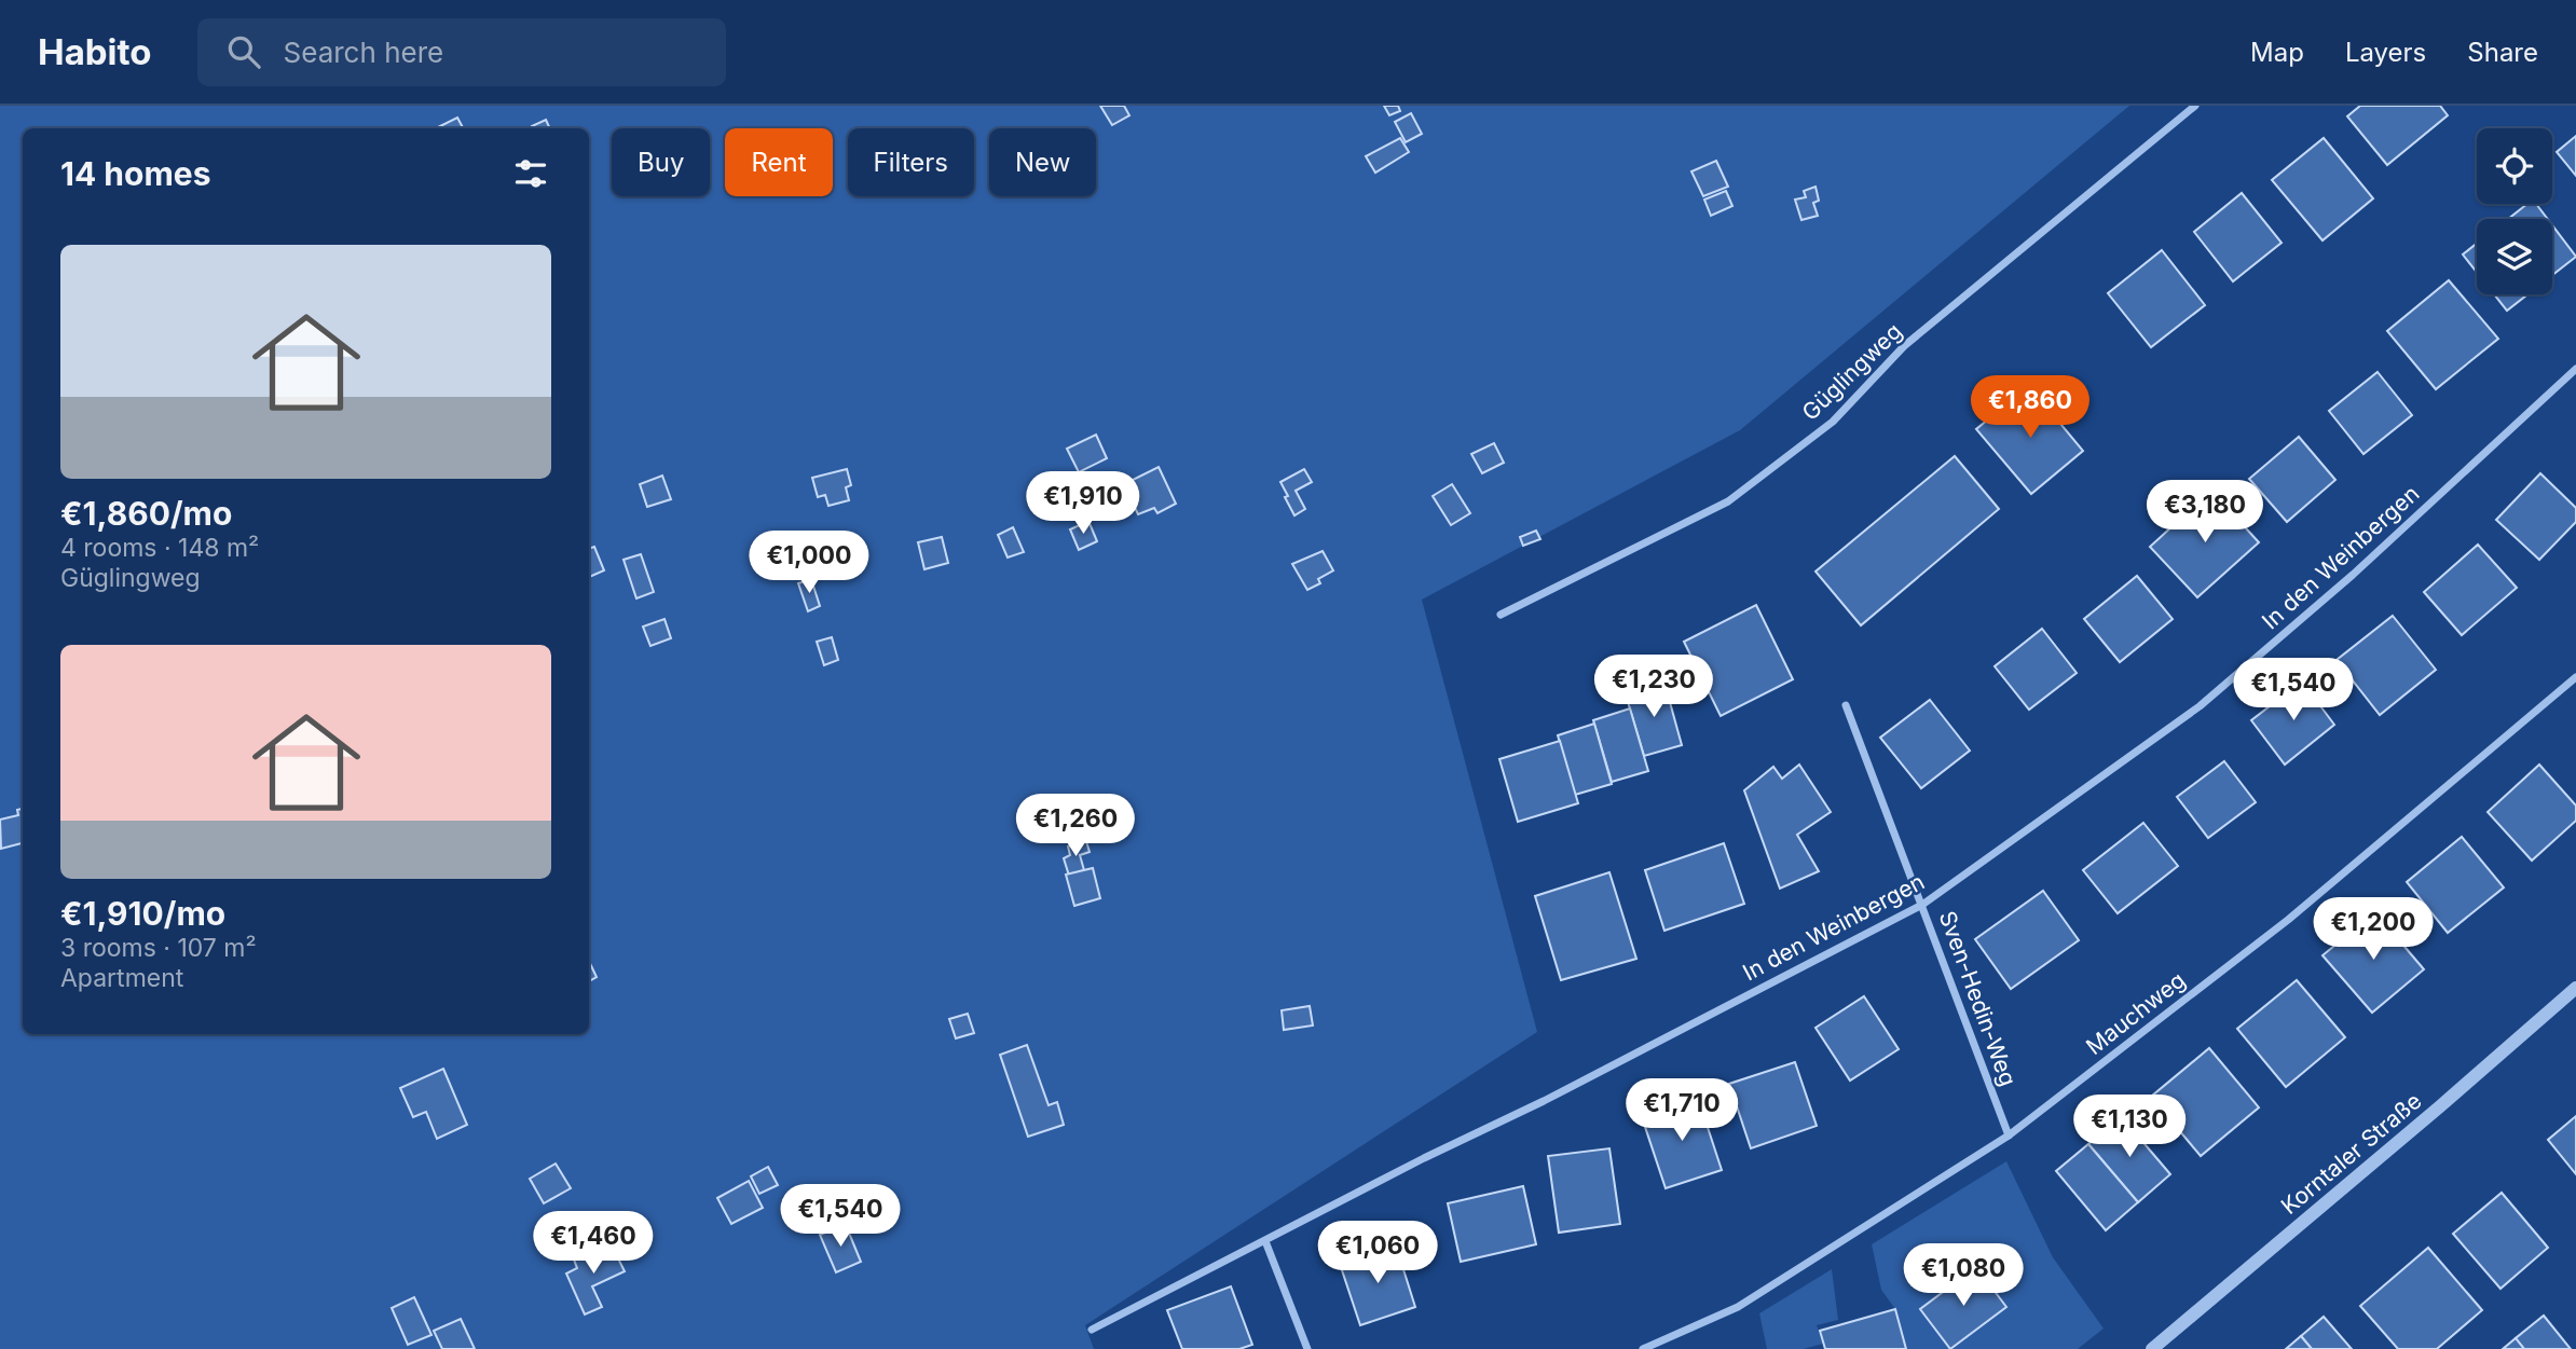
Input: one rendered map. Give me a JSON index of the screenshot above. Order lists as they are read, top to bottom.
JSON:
{
  "streets": {
    "street": [
      "Güglingweg",
      "In den Weinbergen",
      "Sven-Hedin-Weg",
      "Mauchweg",
      "Korntaler Straße"
    ]
  },
  "crossings": [
    ["In den Weinbergen", "Sven-Hedin-Weg"],
    ["Sven-Hedin-Weg", "Mauchweg"]
  ],
  "page": {
    "header": "Habito",
    "search": "Search here",
    "nav": ["Map", "Layers", "Share"],
    "chip": [
      "Buy",
      "Rent",
      "Filters",
      "New"
    ],
    "heading": "14 homes",
    "list": [
      {
        "name": "€1,860/mo",
        "note": "4 rooms · 148 m² · Güglingweg"
      },
      {
        "name": "€1,910/mo",
        "note": "3 rooms · 107 m² · Apartment"
      }
    ],
    "price": [
      "€1,860",
      "€1,910",
      "€3,180",
      "€1,000",
      "€1,230",
      "€1,540",
      "€1,260",
      "€1,200",
      "€1,710",
      "€1,130",
      "€1,540",
      "€1,460",
      "€1,060",
      "€1,080"
    ]
  }
}
